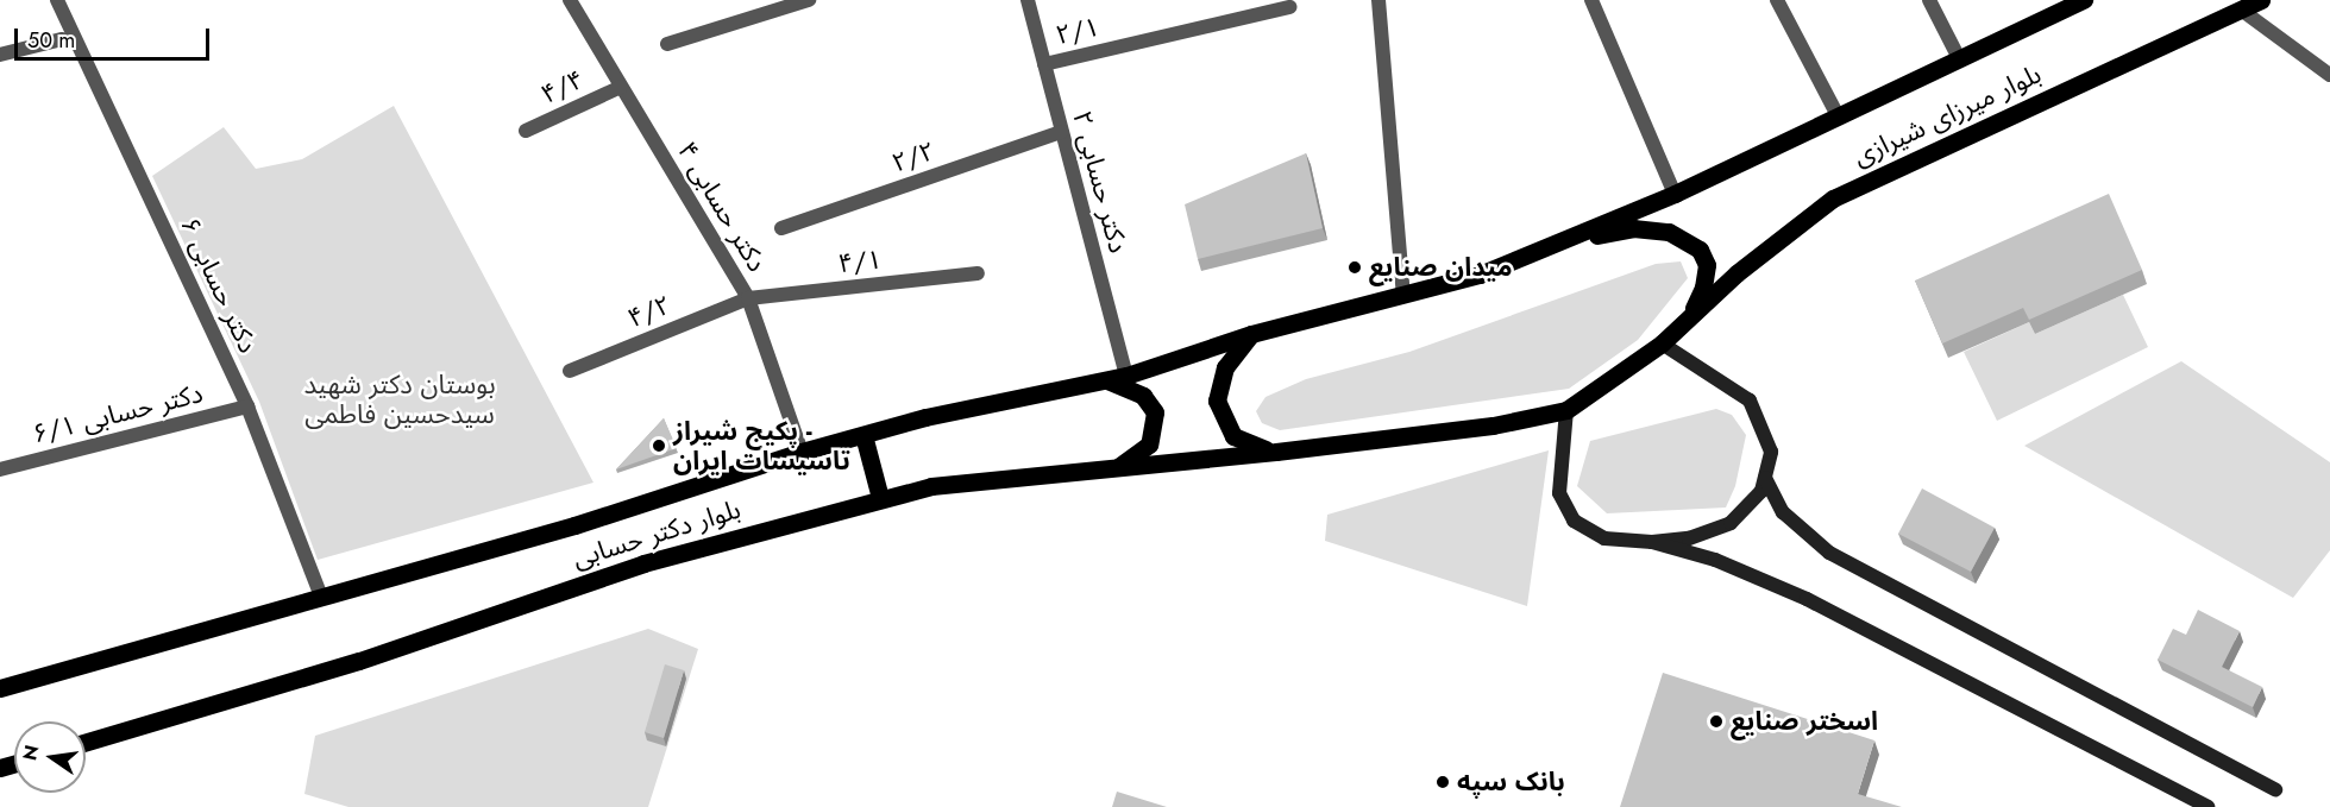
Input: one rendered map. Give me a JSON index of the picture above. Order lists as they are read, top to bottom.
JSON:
{
  "streets": {
    "main road": ["بلوار میرزای شیرازی", "بلوار دکتر حسابی"],
    "street": [
      "۲/۱",
      "۴/۴",
      "۲/۲",
      "دکتر حسابی ۲",
      "دکتر حسابی ۴",
      "۴/۱",
      "۶ دکتر حسابی",
      "۴/۲",
      "۶/۱ دکتر حسابی"
    ]
  },
  "crossings": [
    ["۲/۱", "دکتر حسابی ۲"],
    ["۴/۴", "دکتر حسابی ۴"],
    ["۲/۲", "دکتر حسابی ۲"],
    ["دکتر حسابی ۲", "بلوار دکتر حسابی"],
    ["دکتر حسابی ۴", "۴/۱"],
    ["دکتر حسابی ۴", "۴/۲"],
    ["دکتر حسابی ۴", "بلوار دکتر حسابی"],
    ["۴/۱", "۴/۲"],
    ["۶ دکتر حسابی", "۶/۱ دکتر حسابی"],
    ["۶ دکتر حسابی", "بلوار دکتر حسابی"]
  ],
  "parks": ["بوستان دکتر شهید سیدحسین فاطمی"],
  "places": [
    "میدان صنایع",
    "پکیج شیراز - تاسیسات ایران",
    "اسختر صنایع",
    "بانک سپه"
  ],
  "scale_bar": "50 m",
  "north": "left"
}
